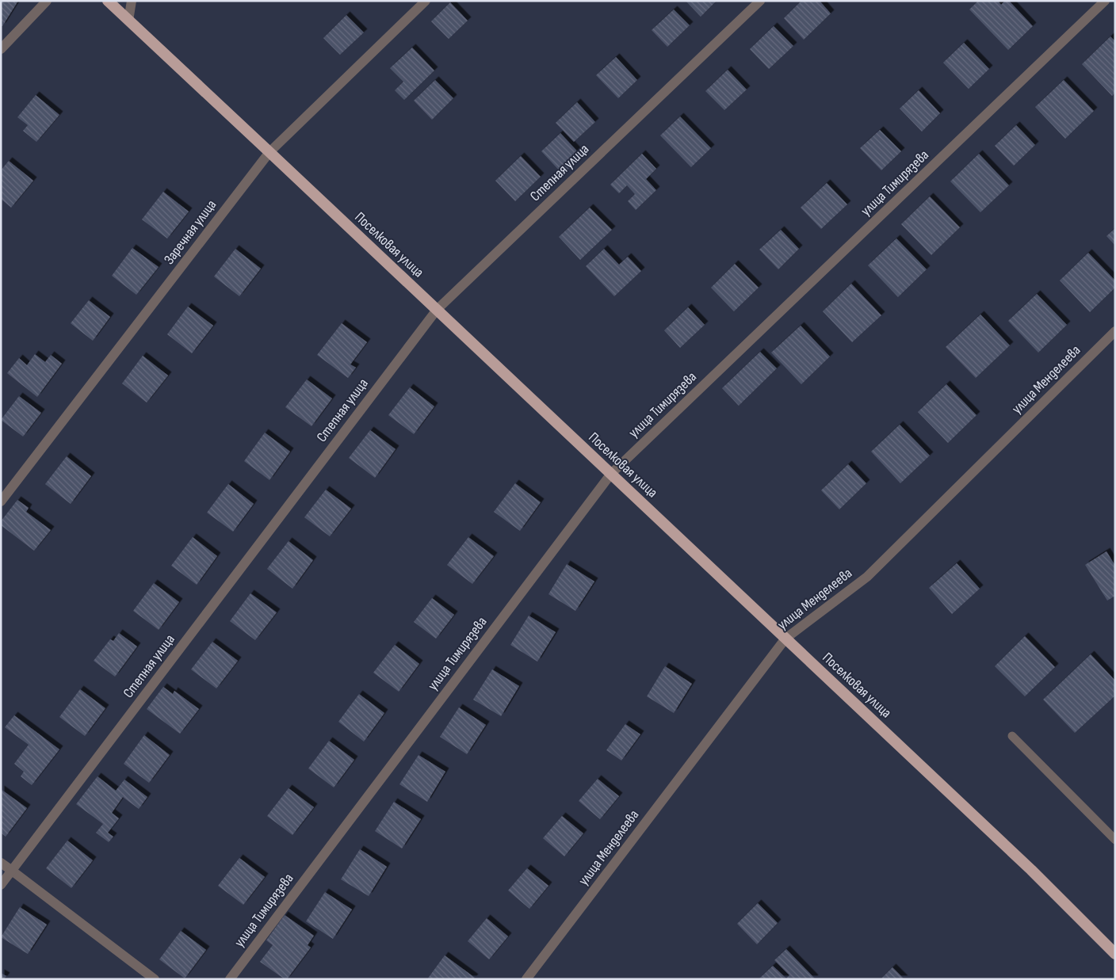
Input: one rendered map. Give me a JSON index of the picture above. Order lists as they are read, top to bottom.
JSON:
{
  "streets": {
    "highway": ["Поселковая улица"],
    "street": [
      "Степная улица",
      "улица Тимирязева",
      "Заречная улица",
      "улица Менделеева"
    ]
  },
  "crossings": [
    ["Степная улица", "Поселковая улица"],
    ["улица Тимирязева", "Поселковая улица"],
    ["Заречная улица", "Поселковая улица"],
    ["Поселковая улица", "улица Менделеева"]
  ]
}
